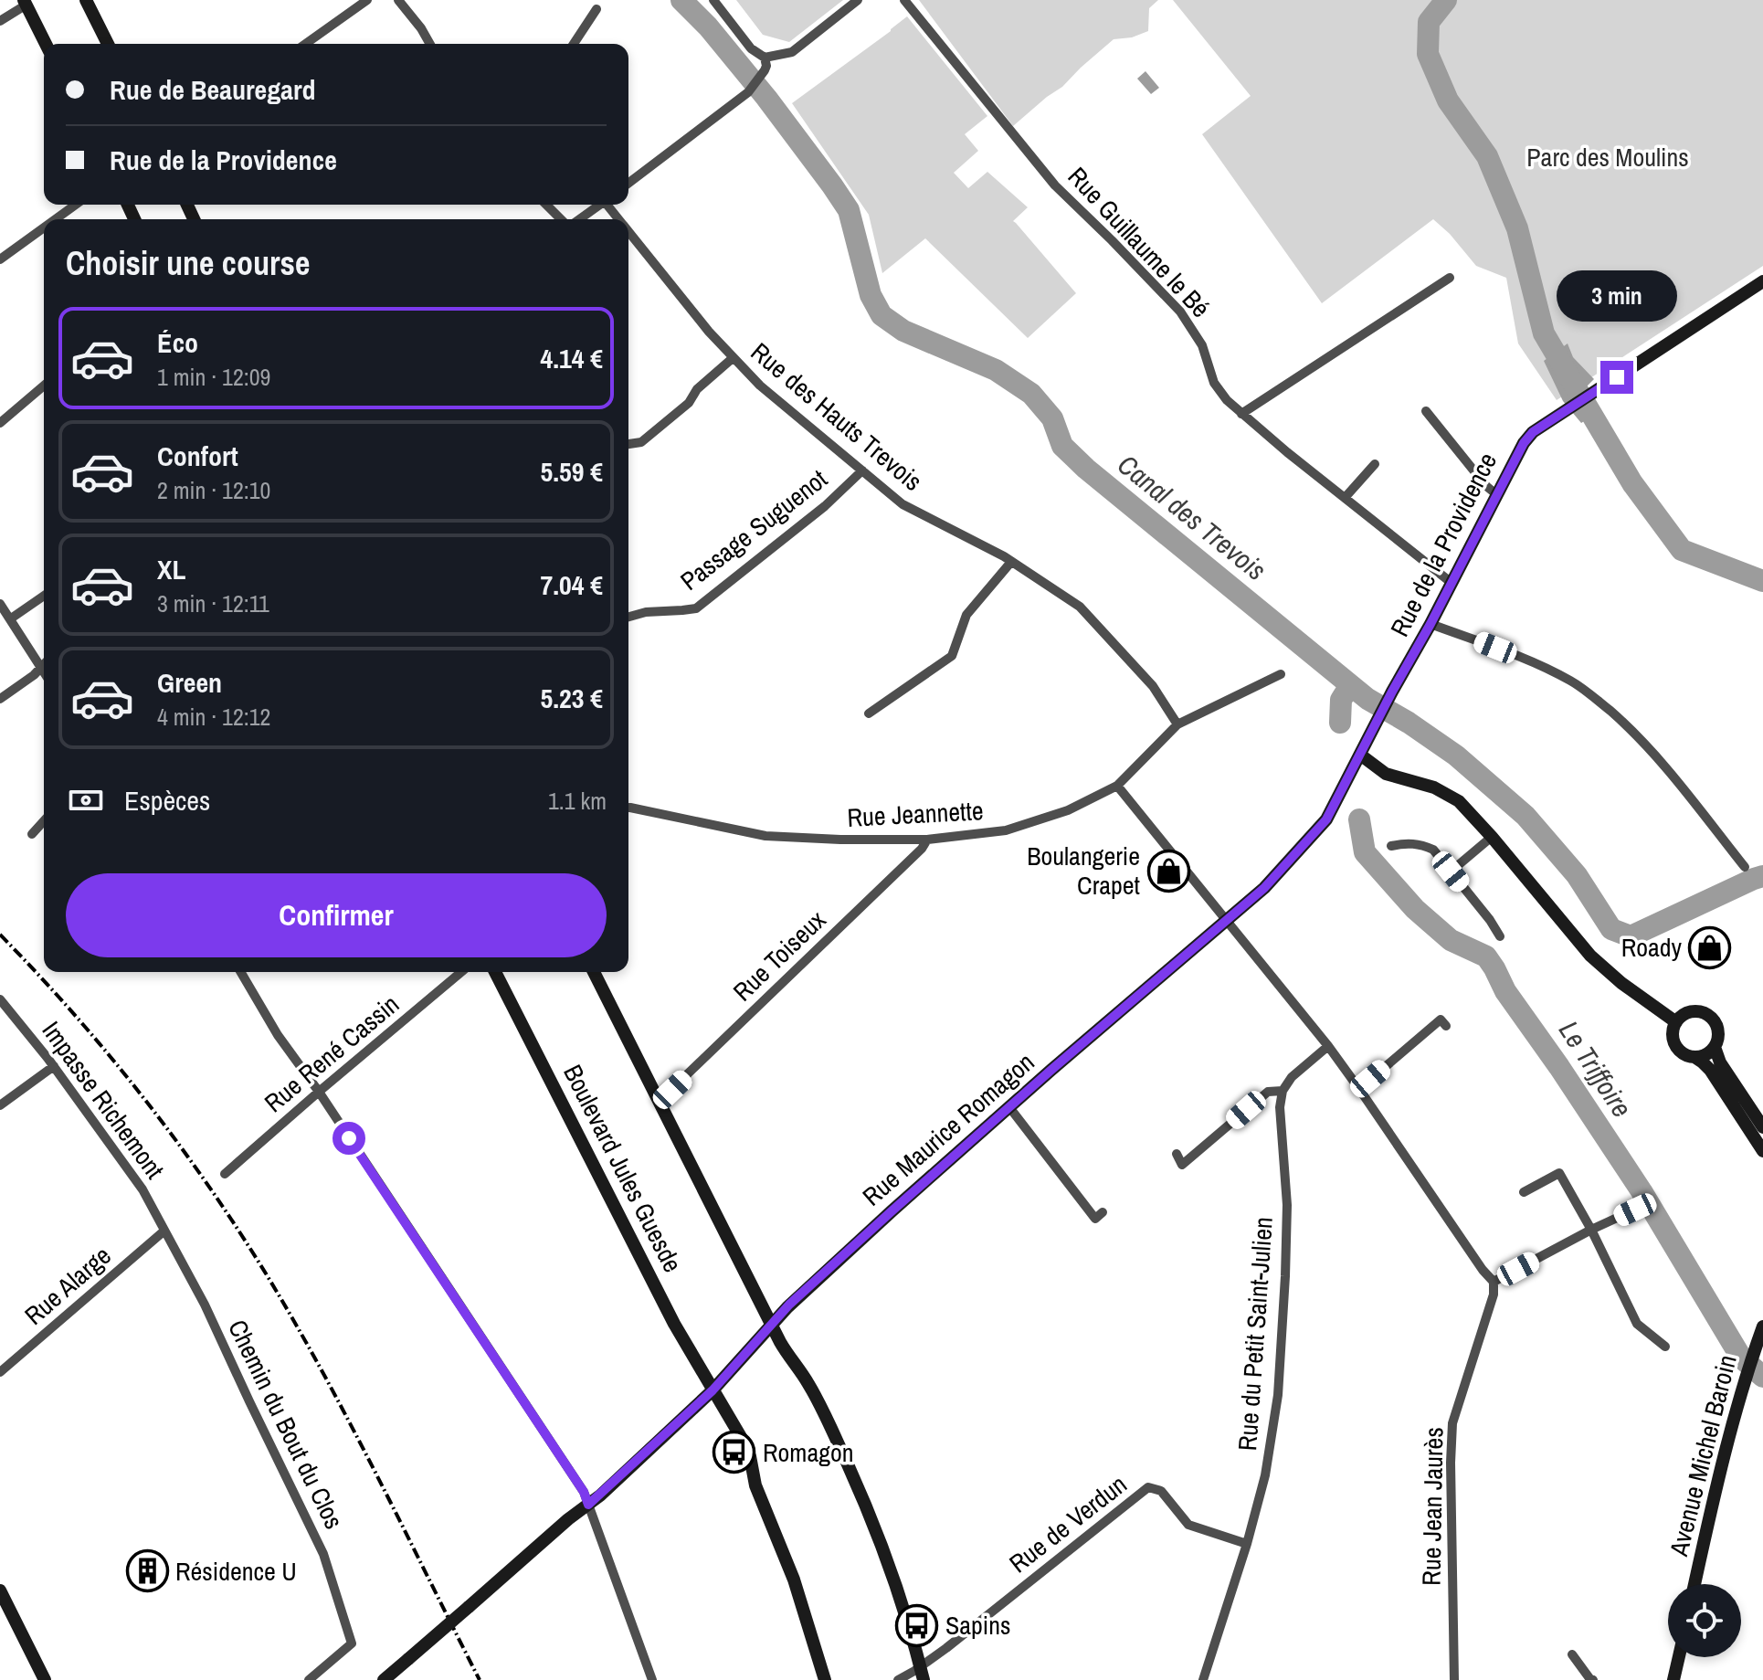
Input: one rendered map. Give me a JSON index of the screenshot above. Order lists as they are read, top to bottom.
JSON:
{
  "streets": {
    "street": [
      "Rue Guillaume le Bé",
      "Rue des Hauts Trevois",
      "Passage Suguenot",
      "Rue de la Providence",
      "Rue Jeannette",
      "Rue Toiseux",
      "Rue René Cassin",
      "Impasse Richemont",
      "Rue Maurice Romagon",
      "Boulevard Jules Guesde",
      "Rue Alarge",
      "Rue du Petit Saint-Julien",
      "Chemin du Bout du Clos",
      "Avenue Michel Baroin",
      "Rue Jean Jaurès",
      "Rue de Verdun"
    ]
  },
  "crossings": [
    ["Rue Guillaume le Bé", "Rue de la Providence"],
    ["Rue des Hauts Trevois", "Passage Suguenot"],
    ["Rue des Hauts Trevois", "Rue Jeannette"],
    ["Rue de la Providence", "Rue Maurice Romagon"],
    ["Rue Jeannette", "Rue Toiseux"],
    ["Impasse Richemont", "Rue Alarge"],
    ["Impasse Richemont", "Chemin du Bout du Clos"],
    ["Rue Maurice Romagon", "Boulevard Jules Guesde"],
    ["Rue Alarge", "Chemin du Bout du Clos"],
    ["Rue du Petit Saint-Julien", "Rue de Verdun"]
  ],
  "water": ["Canal des Trevois", "Le Triffoire"],
  "parks": ["Parc des Moulins"],
  "places": {
    "shop": ["Boulangerie Crapet", "Roady"],
    "bus stop": ["Romagon", "Sapins"],
    "building": ["Résidence U"]
  },
  "page": {
    "banner": ["Rue de Beauregard", "Rue de la Providence"],
    "heading": "Choisir une course",
    "bubble": "3 min",
    "list": [
      {
        "name": "Éco",
        "note": "1 min · 12:09",
        "value": "4.14 €"
      },
      {
        "name": "Confort",
        "note": "2 min · 12:10",
        "value": "5.59 €"
      },
      {
        "name": "XL",
        "note": "3 min · 12:11",
        "value": "7.04 €"
      },
      {
        "name": "Green",
        "note": "4 min · 12:12",
        "value": "5.23 €"
      }
    ],
    "pay": ["Espèces", "1.1 km"],
    "buttons": "Confirmer"
  }
}
